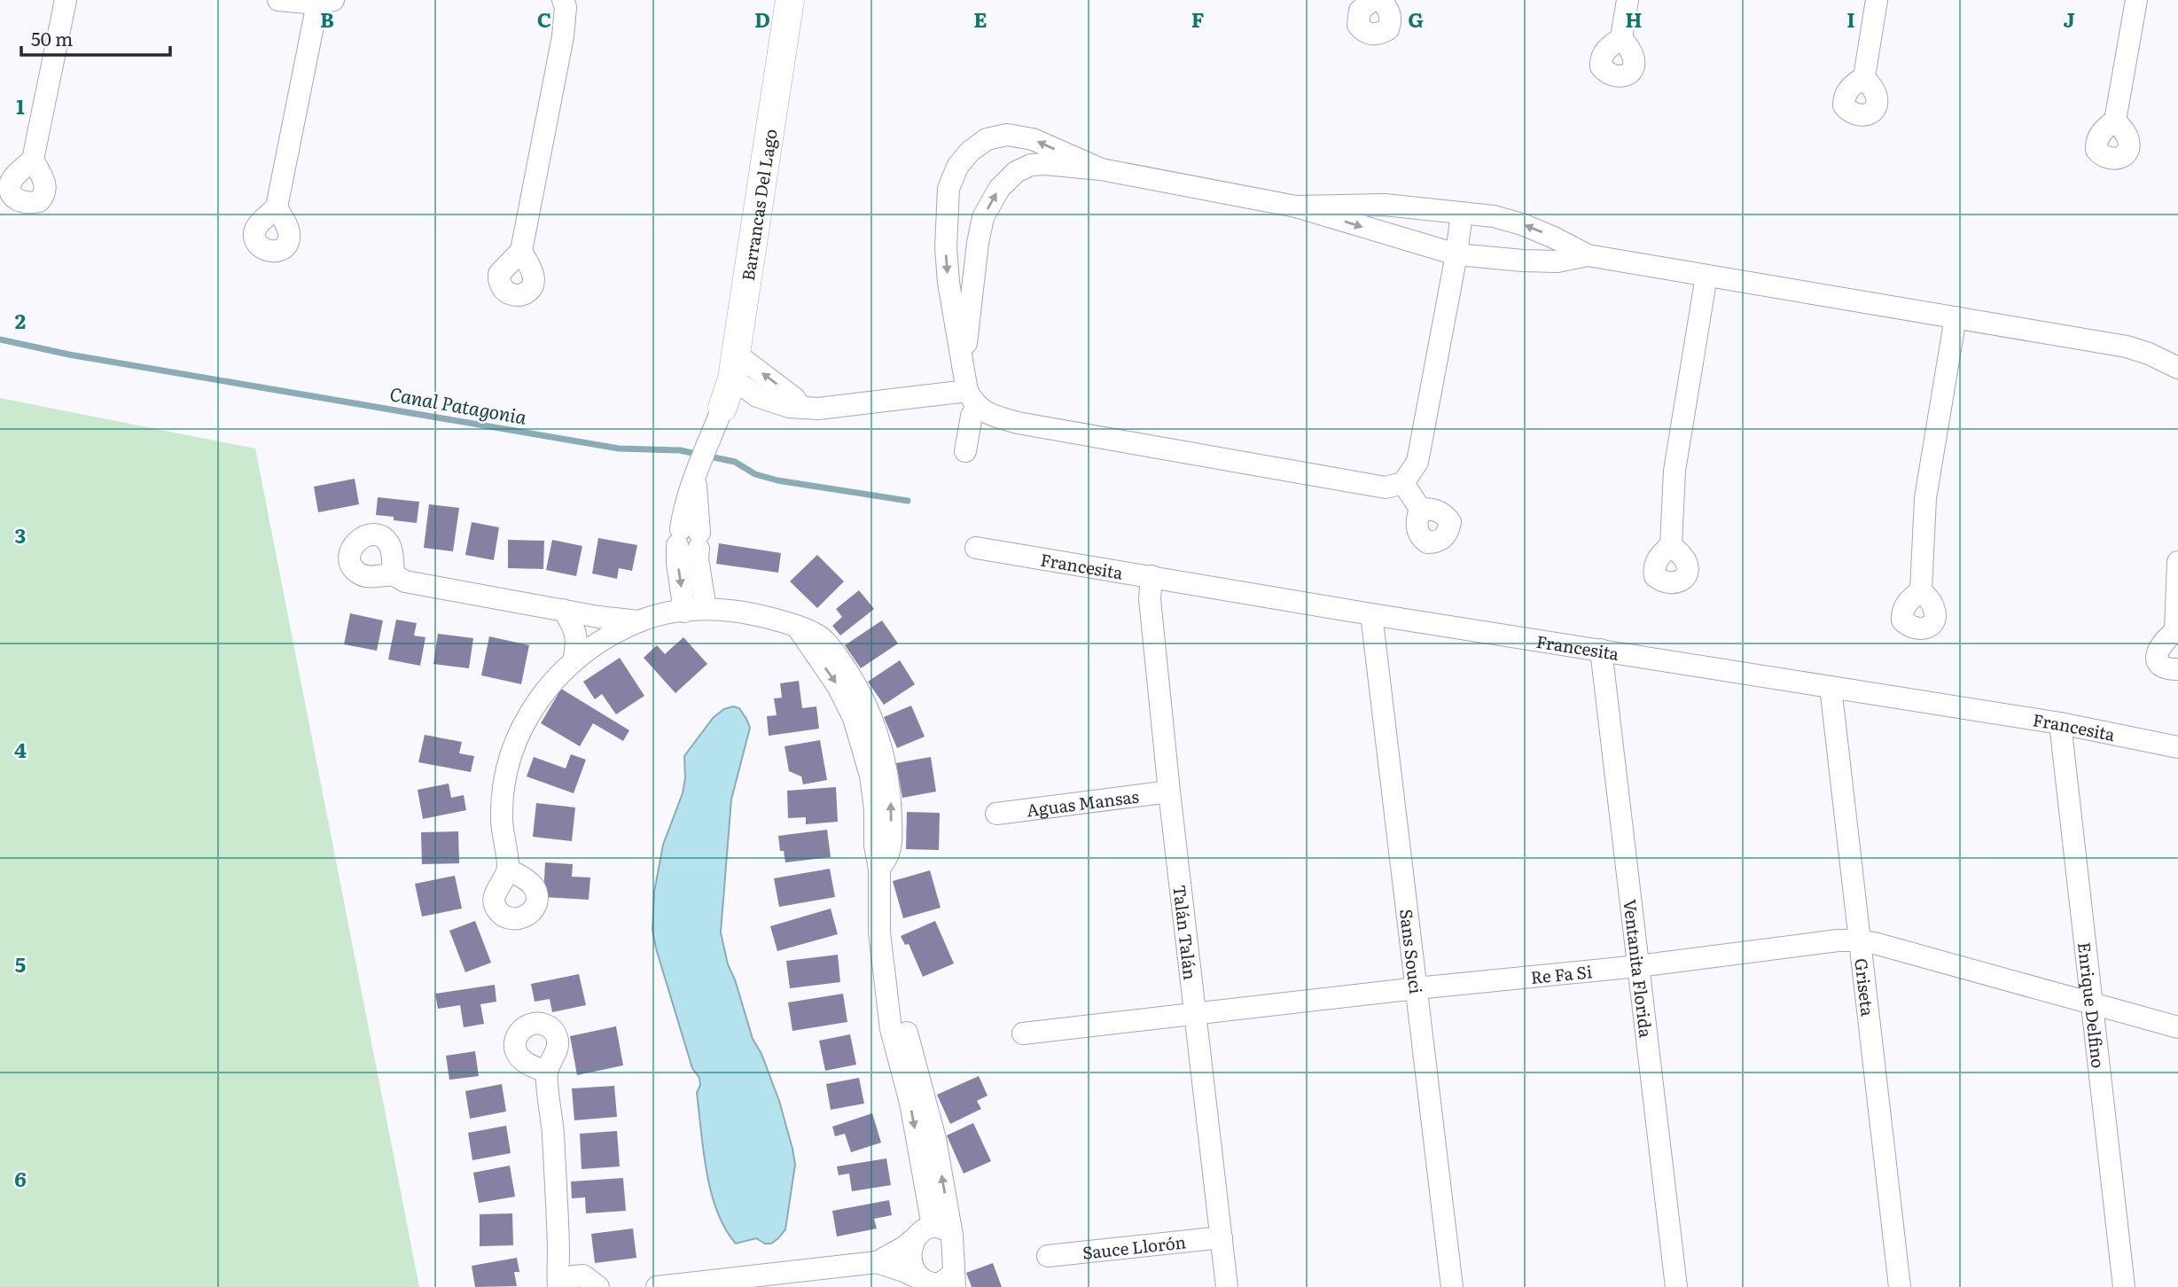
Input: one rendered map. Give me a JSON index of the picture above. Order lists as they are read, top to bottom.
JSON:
{
  "streets": {
    "street": [
      "Barrancas Del Lago",
      "Francesita",
      "Aguas Mansas",
      "Talán Talán",
      "Sans Souci",
      "Ventanita Florida",
      "Re Fa Si",
      "Griseta",
      "Enrique Delfino",
      "Sauce Llorón"
    ]
  },
  "crossings": [
    ["Francesita", "Talán Talán"],
    ["Francesita", "Sans Souci"],
    ["Francesita", "Ventanita Florida"],
    ["Francesita", "Griseta"],
    ["Francesita", "Enrique Delfino"],
    ["Aguas Mansas", "Talán Talán"],
    ["Talán Talán", "Re Fa Si"],
    ["Talán Talán", "Sauce Llorón"],
    ["Sans Souci", "Re Fa Si"],
    ["Ventanita Florida", "Re Fa Si"],
    ["Re Fa Si", "Griseta"],
    ["Re Fa Si", "Enrique Delfino"]
  ],
  "water": ["Canal Patagonia"],
  "scale_bar": "50 m",
  "grid": {
    "columns": [
      "B",
      "C",
      "D",
      "E",
      "F",
      "G",
      "H",
      "I",
      "J"
    ],
    "rows": [
      "1",
      "2",
      "3",
      "4",
      "5",
      "6"
    ]
  }
}
